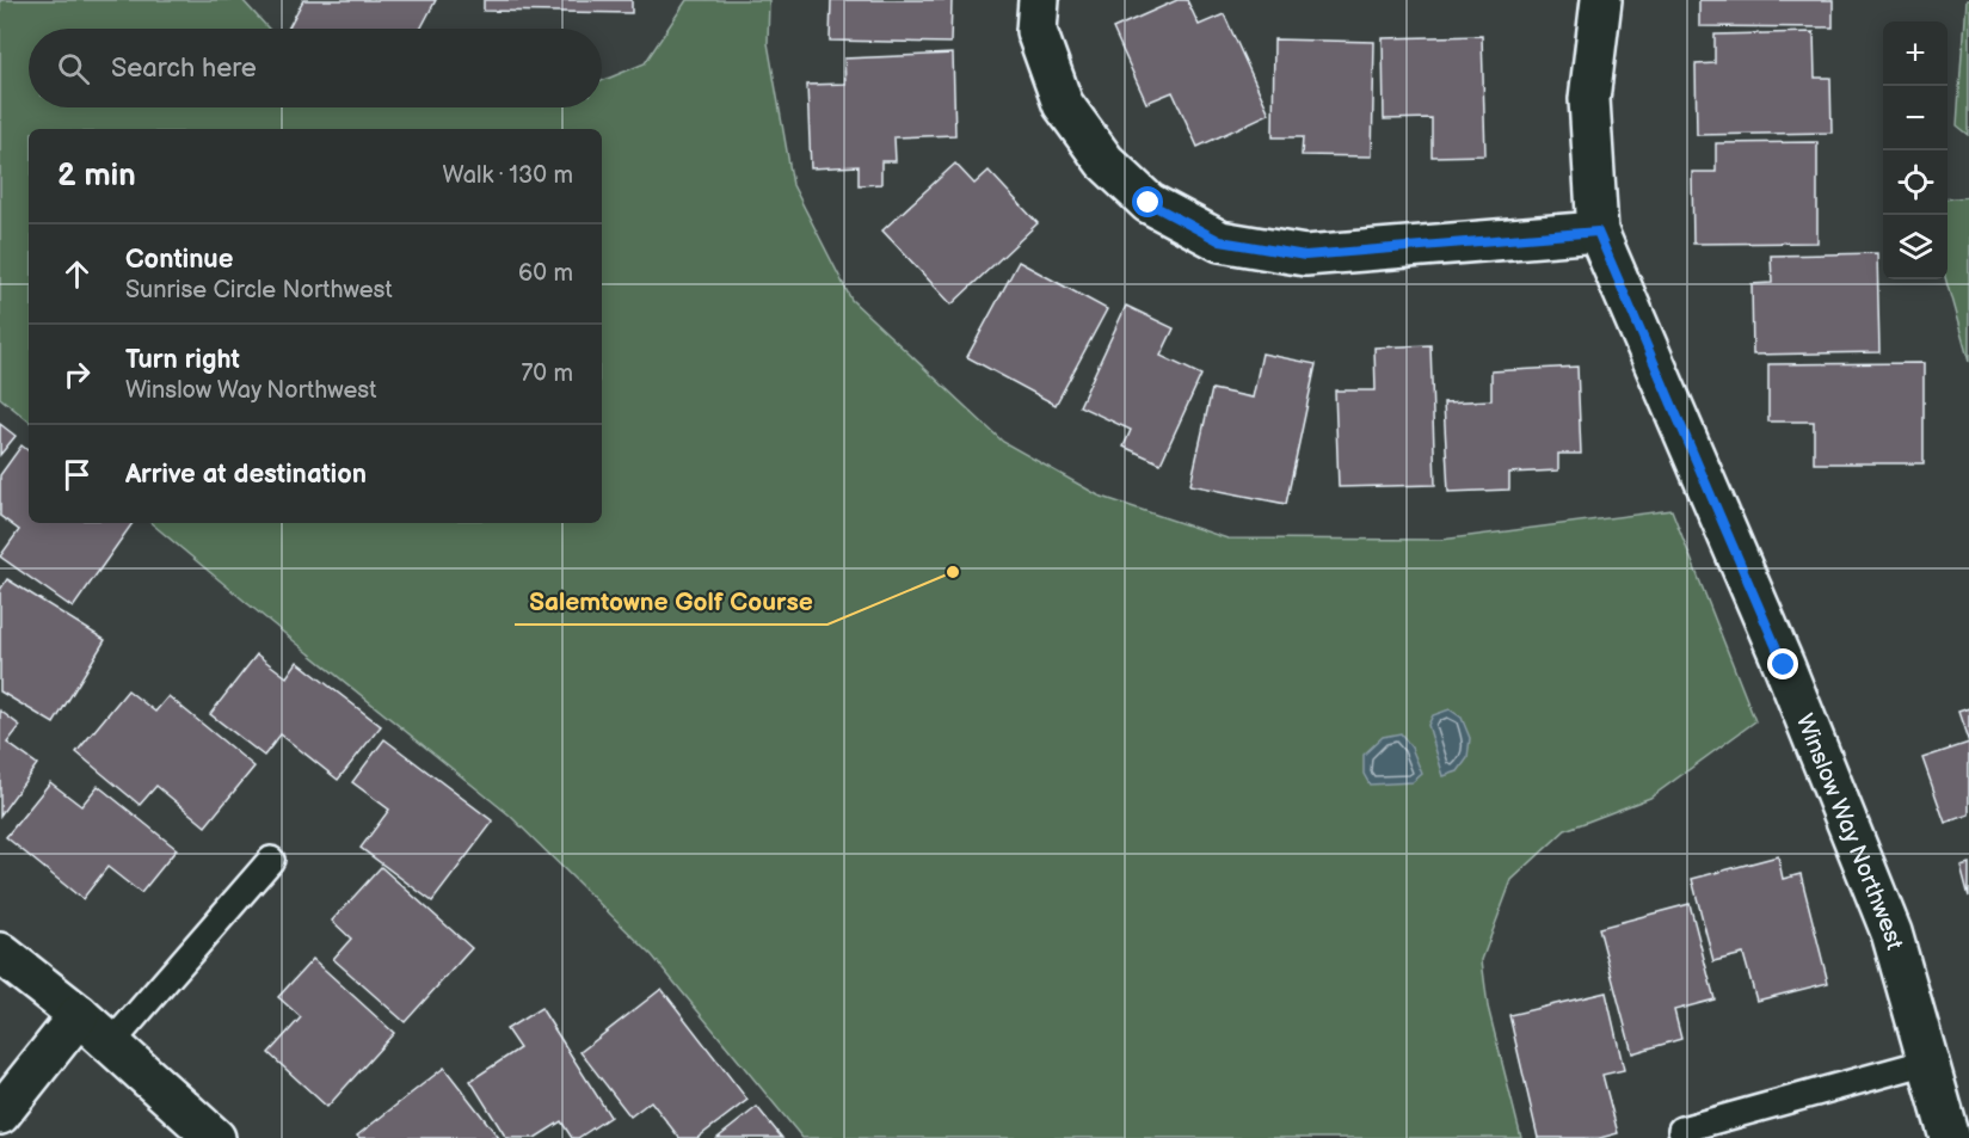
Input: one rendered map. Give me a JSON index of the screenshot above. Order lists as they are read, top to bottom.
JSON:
{
  "streets": {
    "street": ["Winslow Way Northwest"]
  },
  "places": ["Salemtowne Golf Course"],
  "page": {
    "map_buttons": ["+", "−"],
    "search": "Search here",
    "heading": ["2 min", "Walk · 130 m"],
    "list": [
      ["Continue", "Sunrise Circle Northwest", "60 m"],
      ["Turn right", "Winslow Way Northwest", "70 m"],
      "Arrive at destination"
    ]
  }
}
